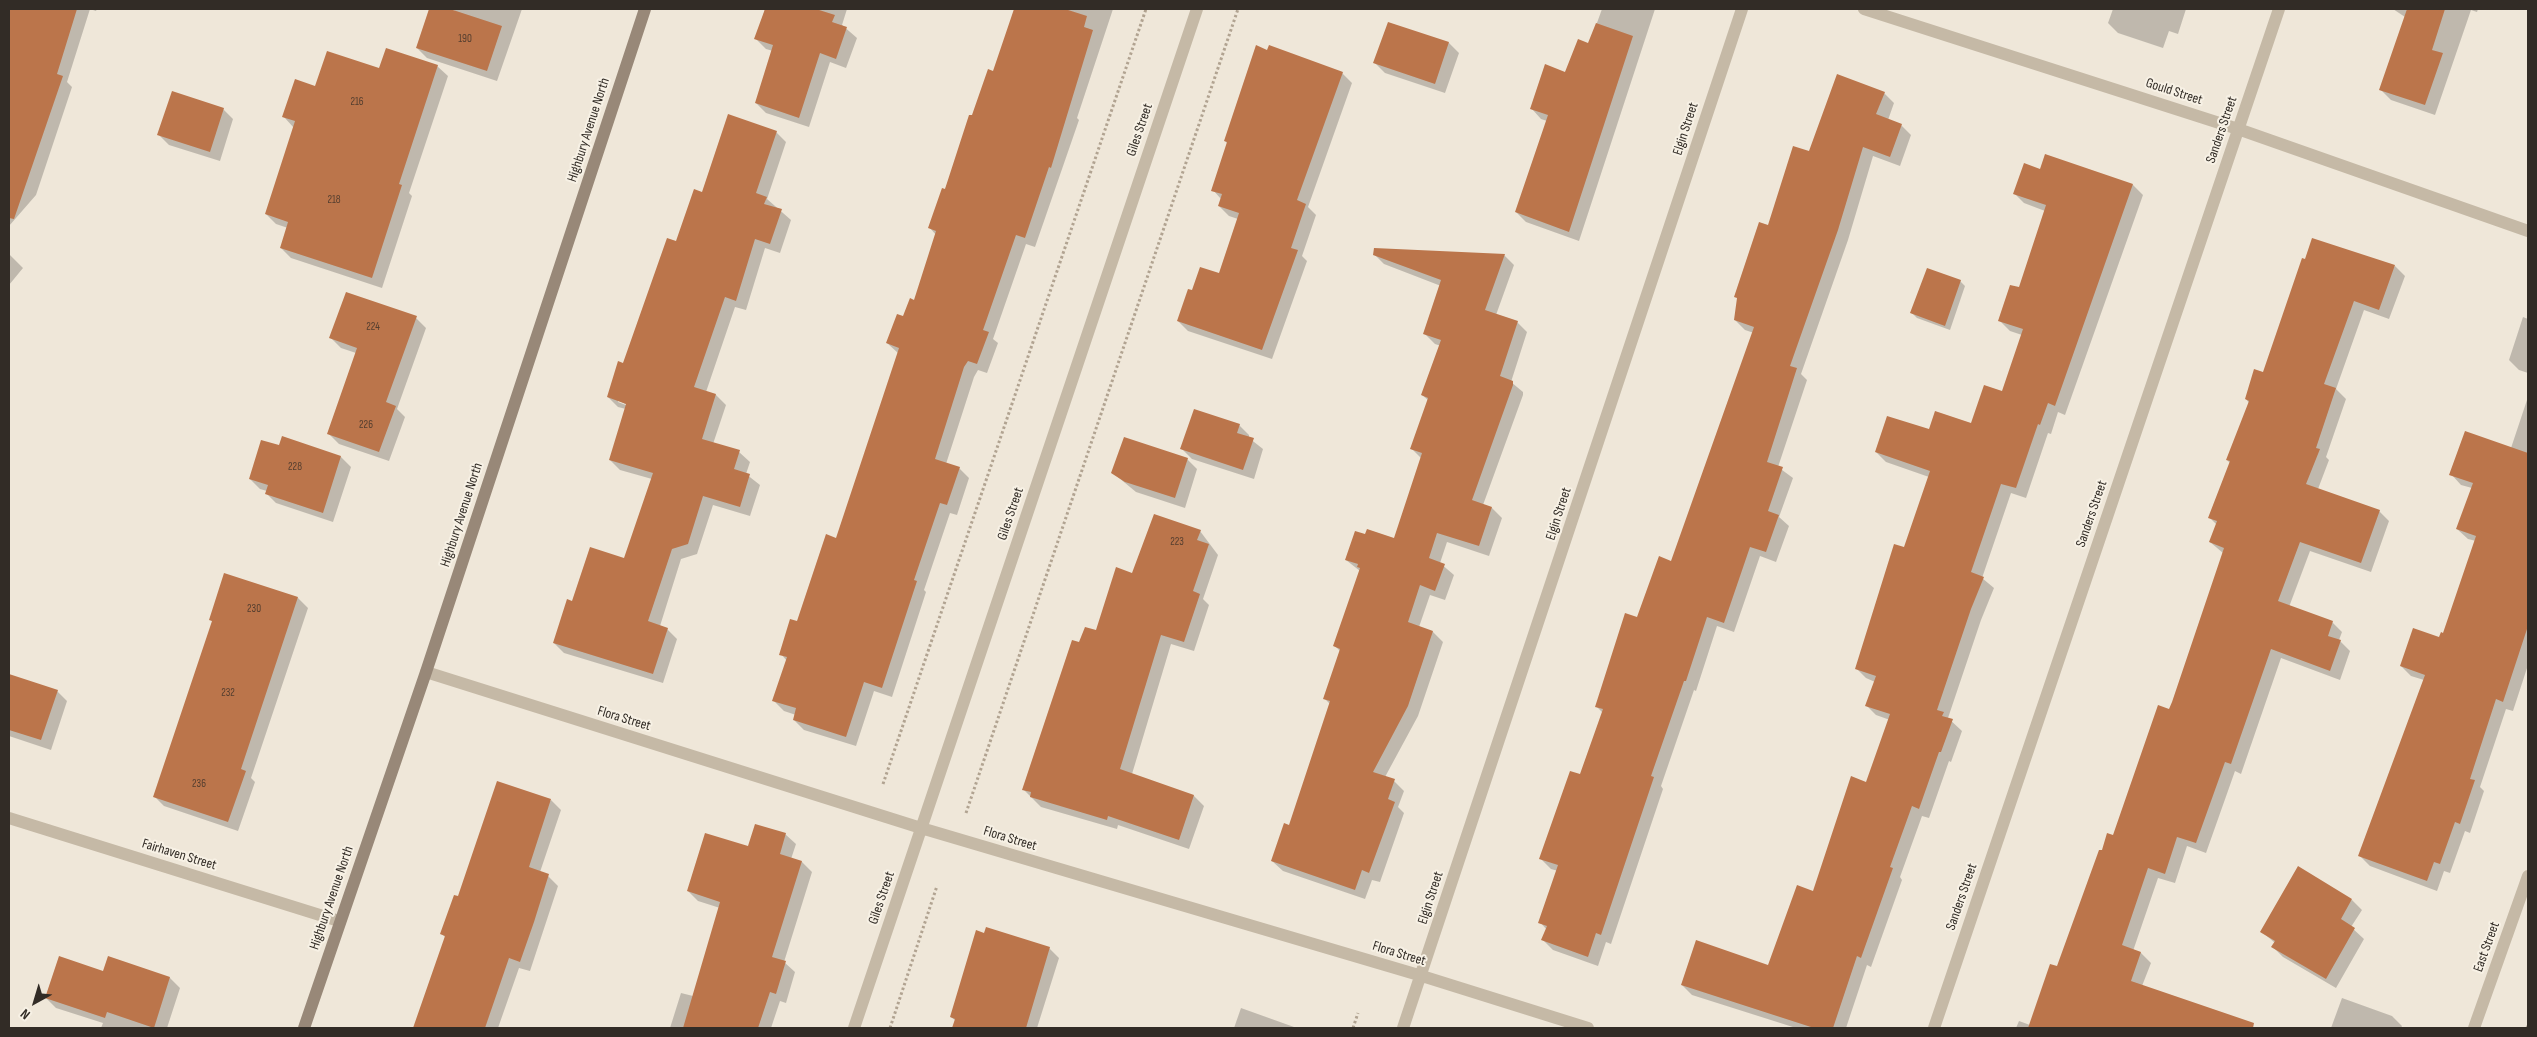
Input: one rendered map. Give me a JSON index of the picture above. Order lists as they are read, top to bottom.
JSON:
{
  "streets": {
    "main road": ["Highbury Avenue North"],
    "street": [
      "Gould Street",
      "Elgin Street",
      "Giles Street",
      "Sanders Street",
      "Flora Street",
      "Fairhaven Street",
      "East Street"
    ]
  },
  "crossings": [
    ["Gould Street", "Sanders Street"],
    ["Elgin Street", "Flora Street"],
    ["Highbury Avenue North", "Flora Street"],
    ["Highbury Avenue North", "Fairhaven Street"],
    ["Giles Street", "Flora Street"]
  ],
  "house_numbers": [
    "190",
    "216",
    "218",
    "224",
    "226",
    "228",
    "223",
    "230",
    "232",
    "236"
  ],
  "north": "bottom left"
}
